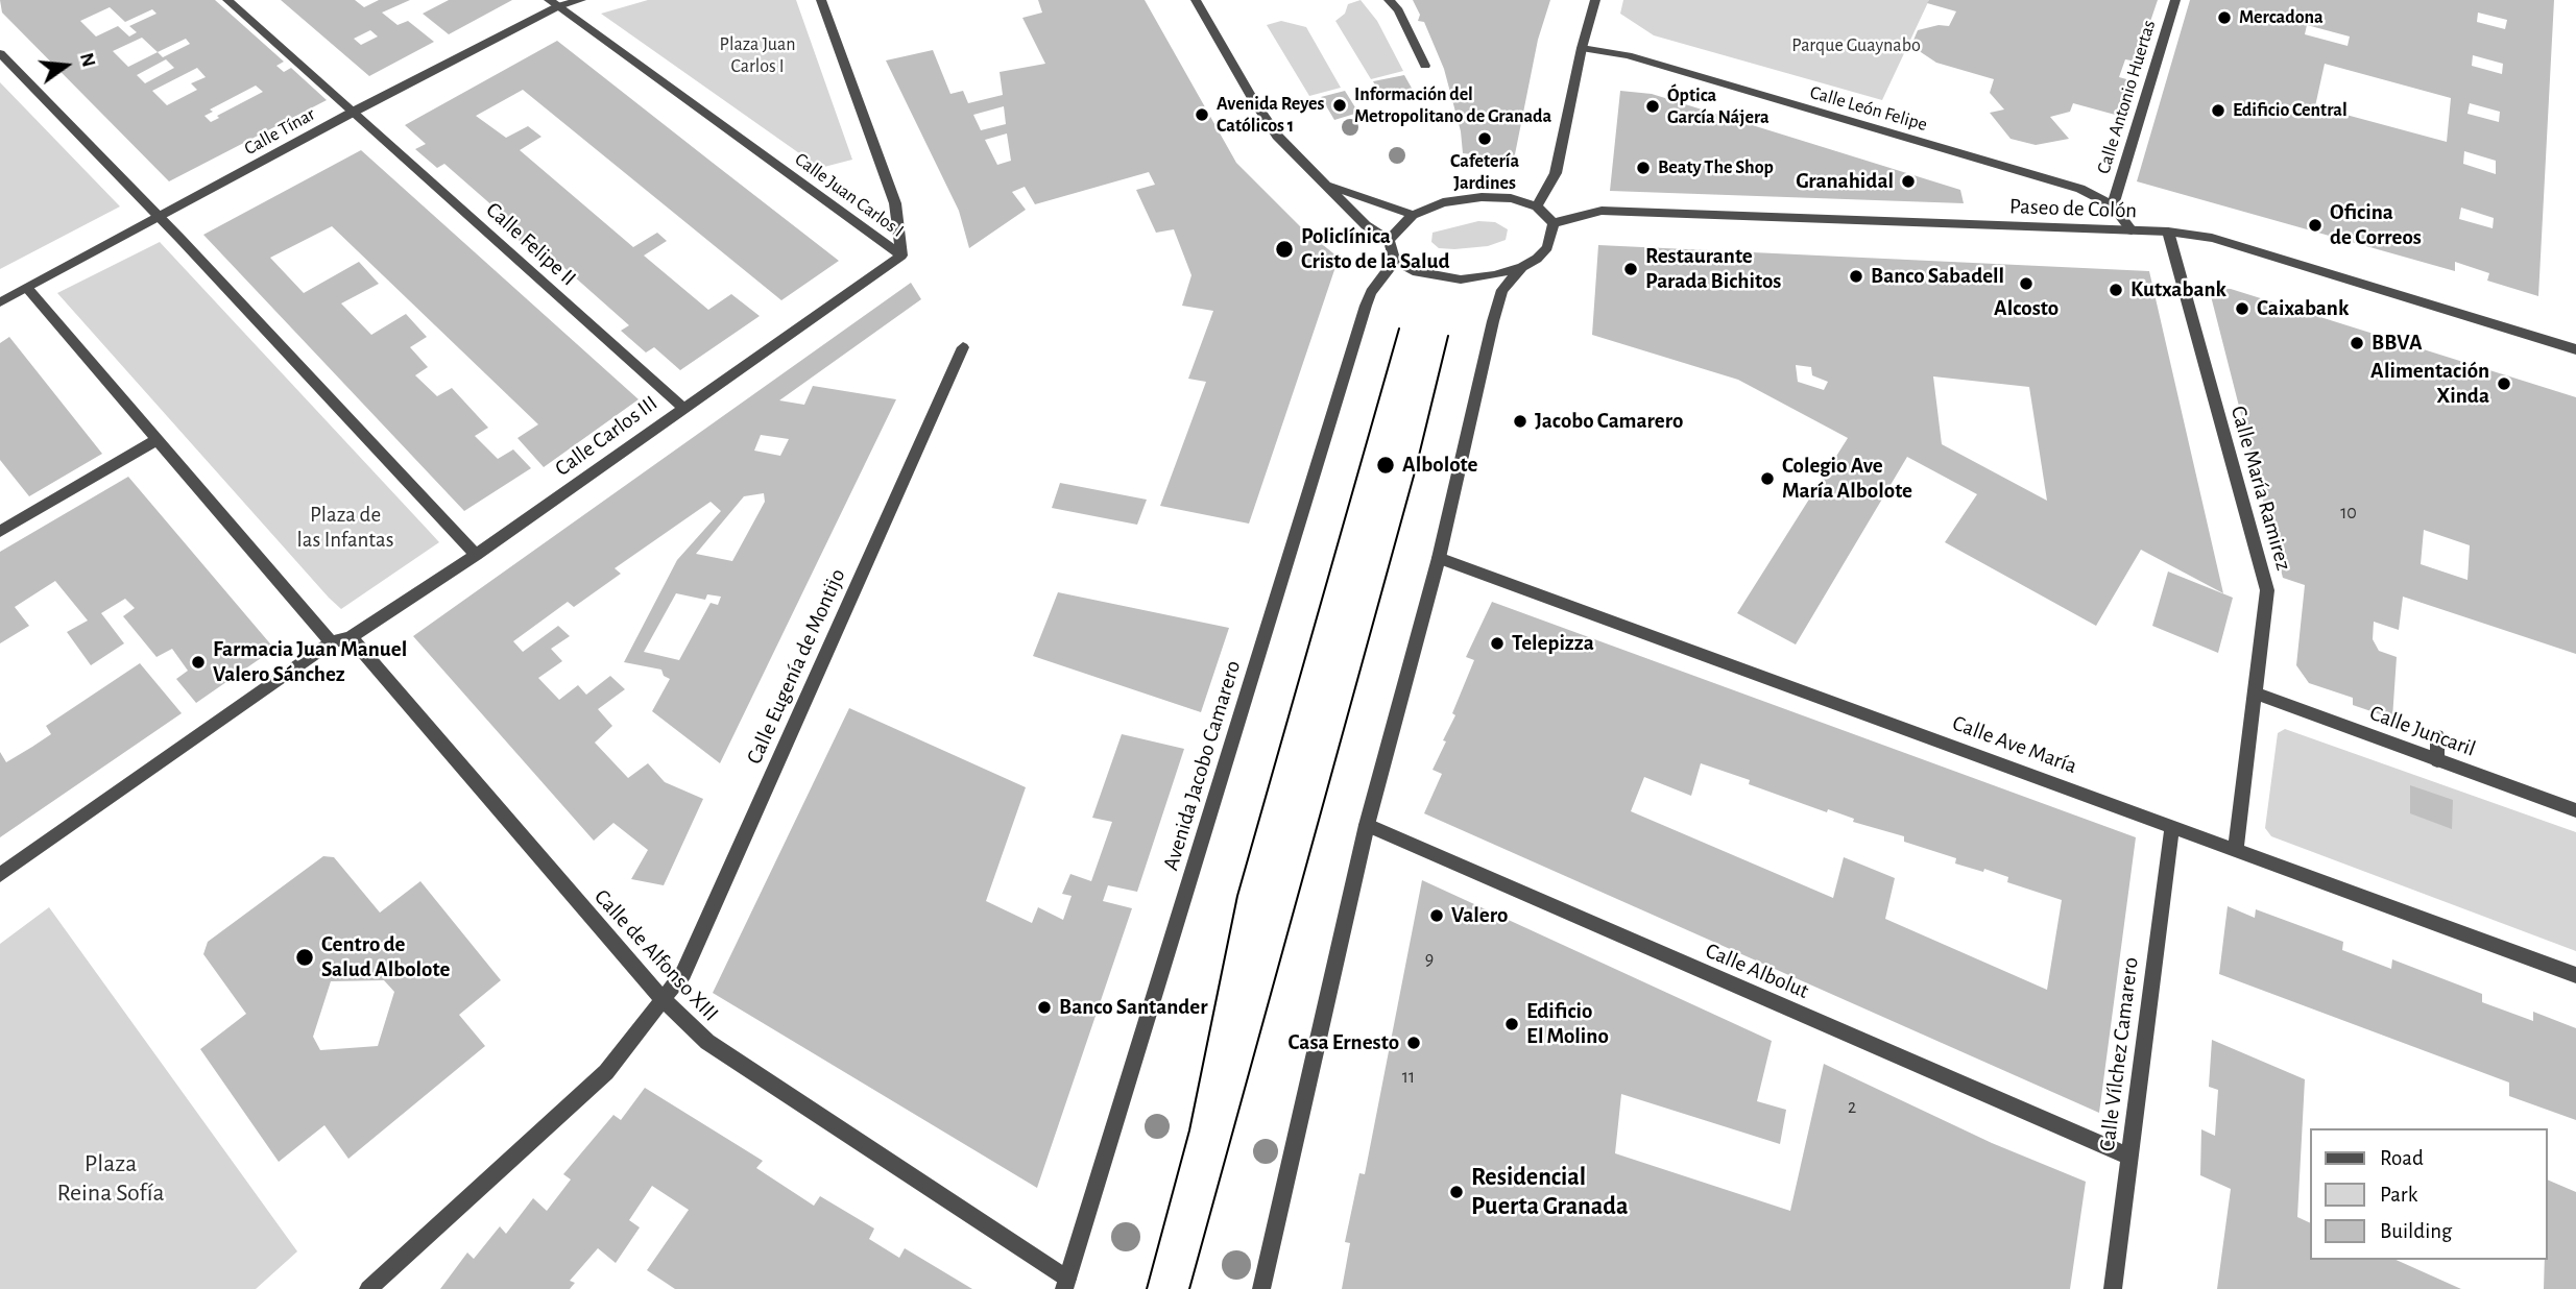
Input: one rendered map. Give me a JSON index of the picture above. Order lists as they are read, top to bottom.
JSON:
{
  "streets": {
    "street": [
      "Calle Antonio Huertas",
      "Calle León Felipe",
      "Calle Tínar",
      "Calle Juan Carlos I",
      "Paseo de Colón",
      "Calle Felipe II",
      "Calle Carlos III",
      "Calle María Ramirez",
      "Calle Eugenía de Montijo",
      "Calle Juncaril",
      "Calle Ave María",
      "Avenida Jacobo Camarero",
      "Calle de Alfonso XIII",
      "Calle Albolut",
      "Calle Vílchez Camarero"
    ]
  },
  "crossings": [
    ["Calle Antonio Huertas", "Calle León Felipe"],
    ["Calle León Felipe", "Paseo de Colón"],
    ["Calle Tínar", "Calle Juan Carlos I"],
    ["Calle Tínar", "Calle Felipe II"],
    ["Calle Juan Carlos I", "Calle Carlos III"],
    ["Paseo de Colón", "Calle María Ramirez"],
    ["Calle Felipe II", "Calle Carlos III"],
    ["Calle Carlos III", "Calle de Alfonso XIII"],
    ["Calle María Ramirez", "Calle Juncaril"],
    ["Calle María Ramirez", "Calle Ave María"],
    ["Calle Eugenía de Montijo", "Calle de Alfonso XIII"],
    ["Calle Ave María", "Calle Vílchez Camarero"],
    ["Avenida Jacobo Camarero", "Calle de Alfonso XIII"],
    ["Calle Albolut", "Calle Vílchez Camarero"]
  ],
  "parks": [
    "Plaza Juan Carlos I",
    "Parque Guaynabo",
    "Plaza de las Infantas",
    "Plaza Reina Sofía"
  ],
  "places": [
    "Mercadona",
    "Información del Metropolitano de Granada",
    "Óptica García Nájera",
    "Edificio Central",
    "Avenida Reyes Católicos 1",
    "Cafetería Jardines",
    "Beaty The Shop",
    "Granahidal",
    "Oficina de Correos",
    "Policlínica Cristo de la Salud",
    "Restaurante Parada Bichitos",
    "Banco Sabadell",
    "Alcosto",
    "Kutxabank",
    "Caixabank",
    "BBVA",
    "Alimentación Xinda",
    "Jacobo Camarero",
    "Albolote",
    "Colegio Ave María Albolote",
    "Telepizza",
    "Farmacia Juan Manuel Valero Sánchez",
    "Valero",
    "Centro de Salud Albolote",
    "Banco Santander",
    "Edificio El Molino",
    "Casa Ernesto",
    "Residencial Puerta Granada"
  ],
  "house_numbers": [
    "10",
    "9",
    "11",
    "2"
  ],
  "legend": ["Road", "Park", "Building"],
  "north": "right"
}
